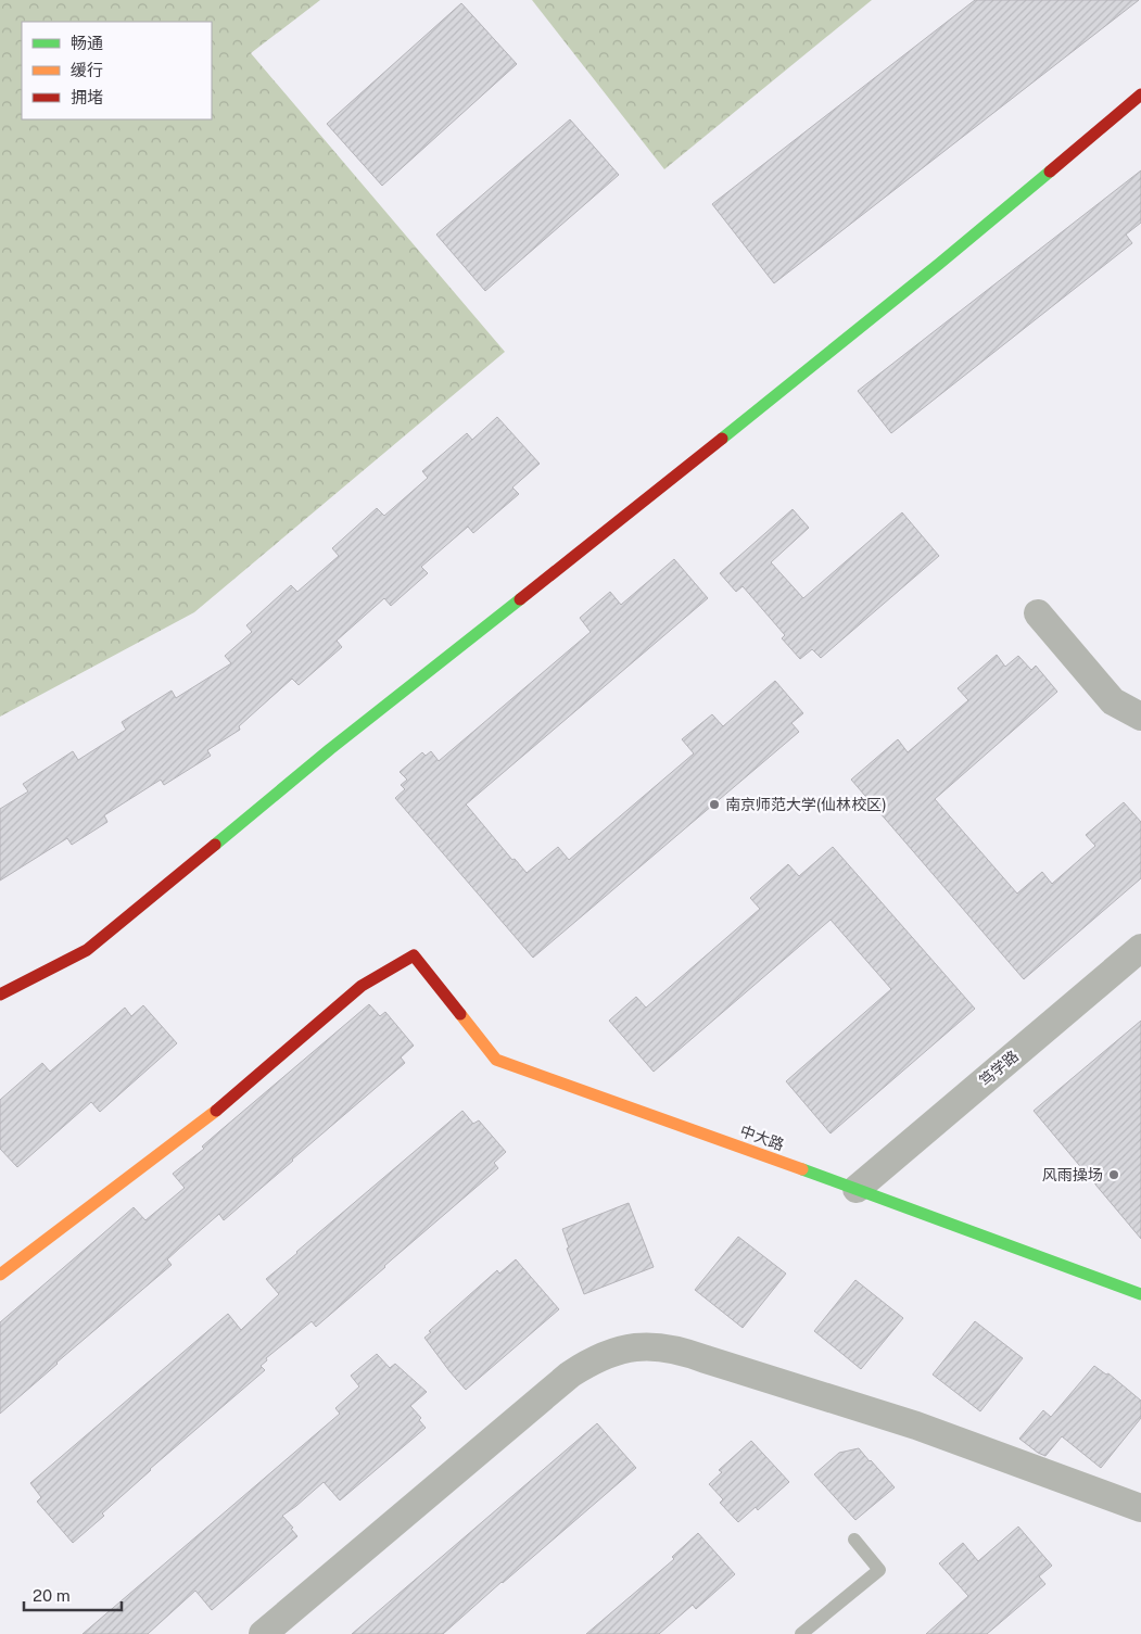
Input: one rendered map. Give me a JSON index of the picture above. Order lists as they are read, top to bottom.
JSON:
{
  "streets": {
    "street": ["笃学路", "中大路"]
  },
  "crossings": [
    ["笃学路", "中大路"]
  ],
  "places": ["南京师范大学(仙林校区)", "风雨操场"],
  "legend": ["畅通", "缓行", "拥堵"],
  "scale_bar": "20 m"
}
